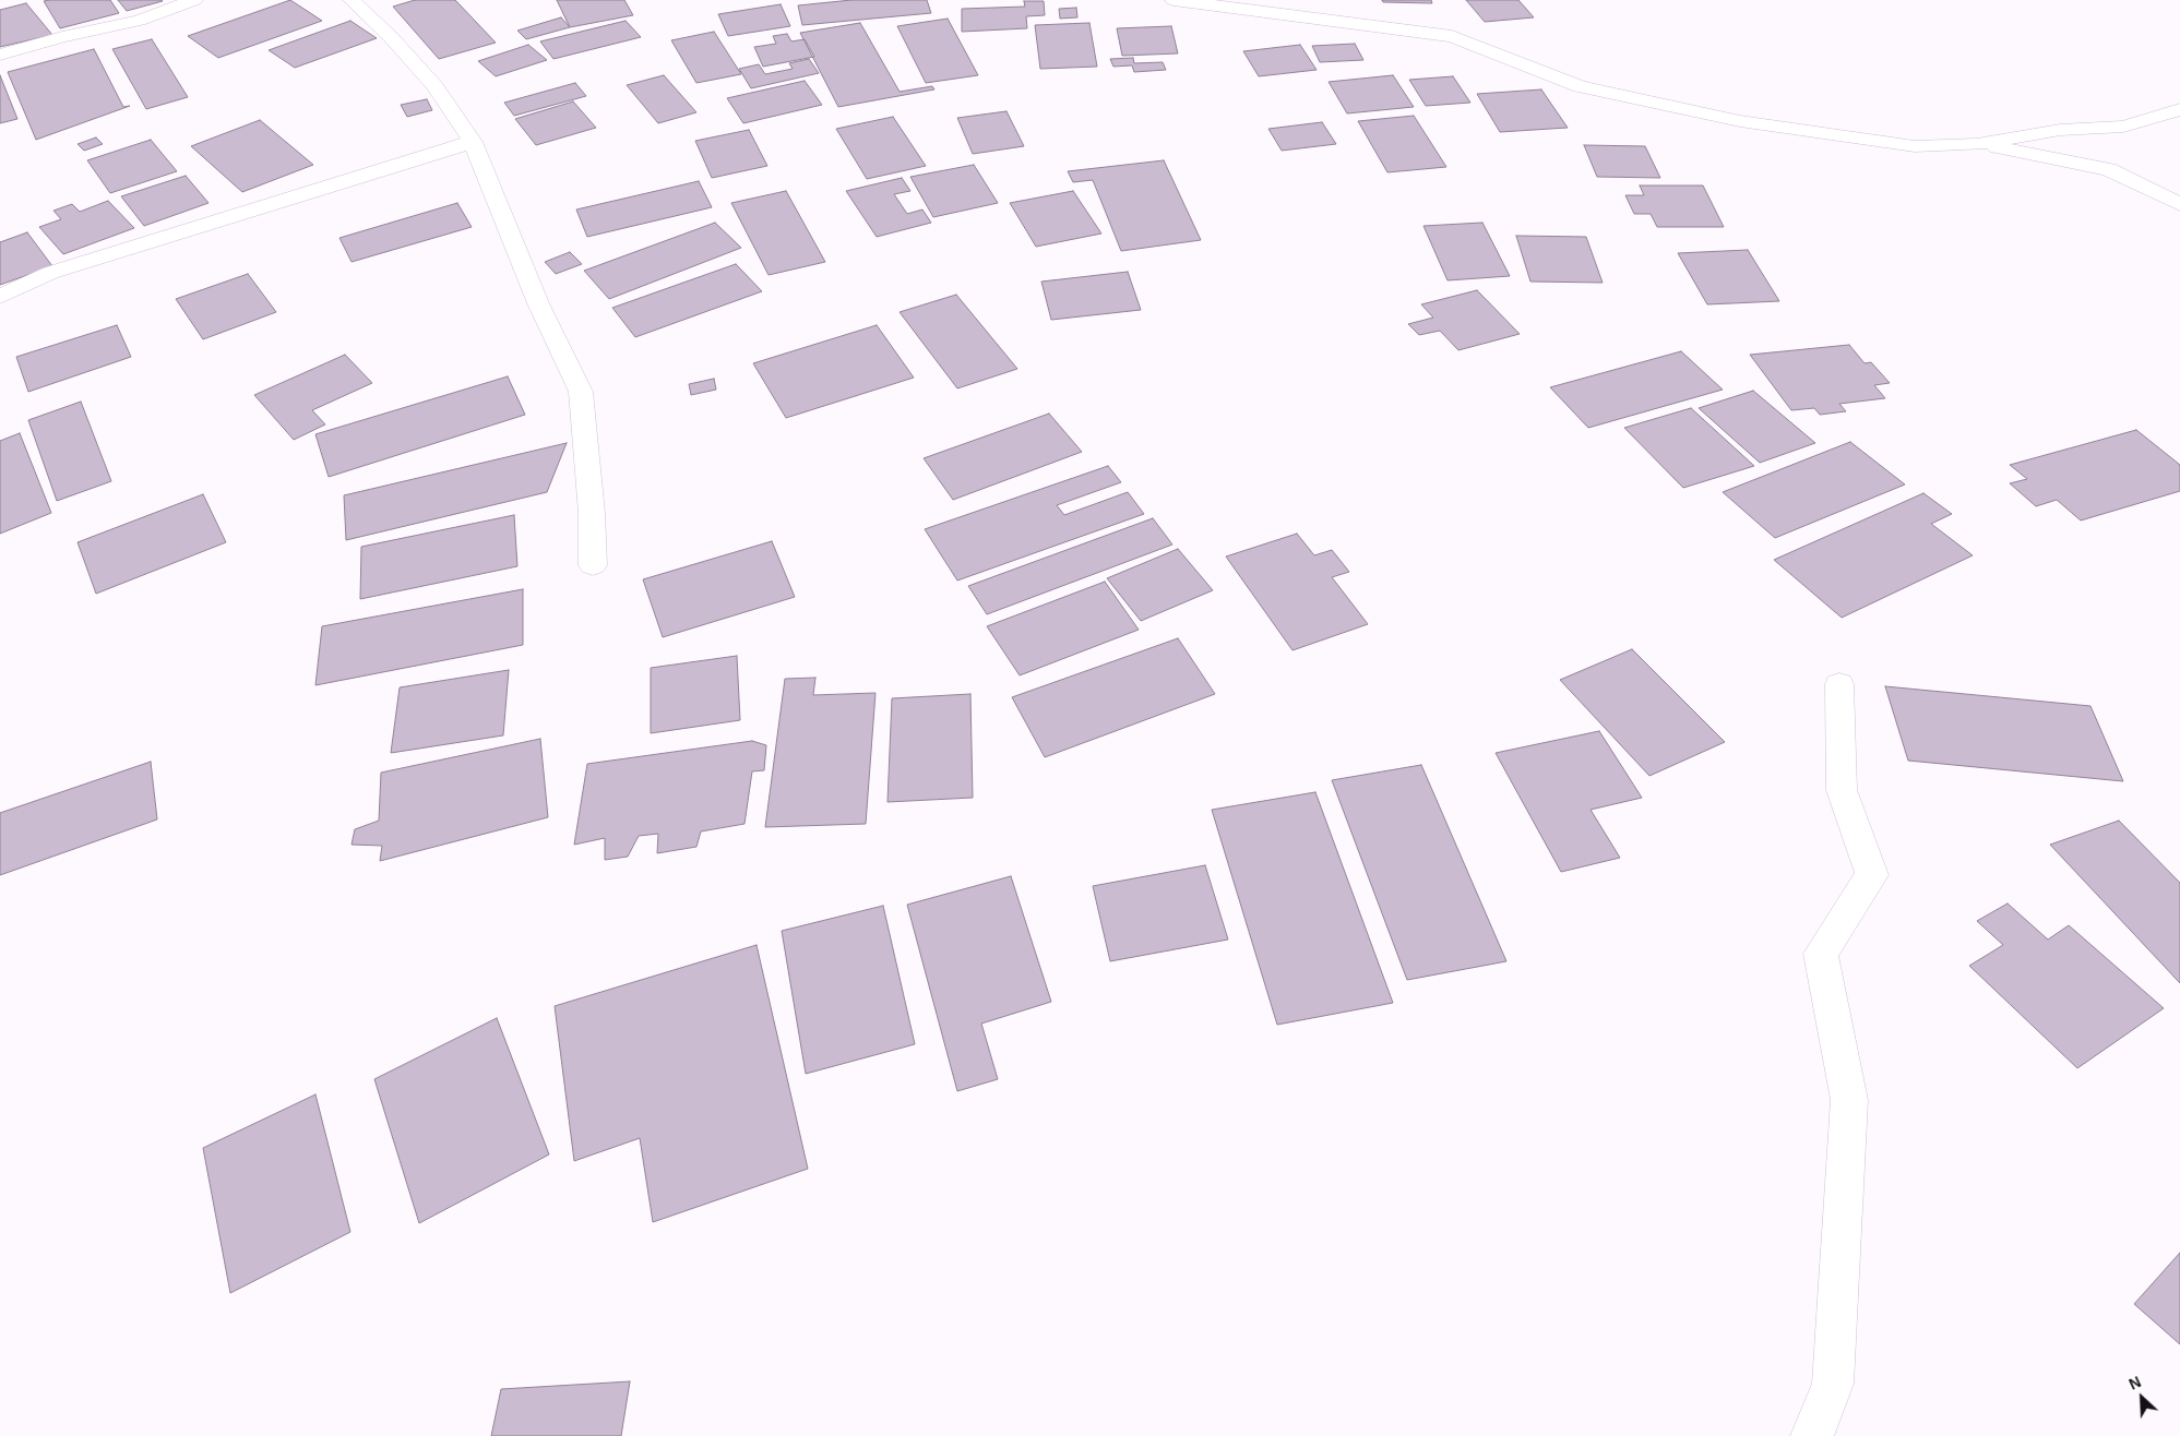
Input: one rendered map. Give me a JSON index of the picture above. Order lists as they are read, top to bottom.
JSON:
{
  "north": "top left"
}
